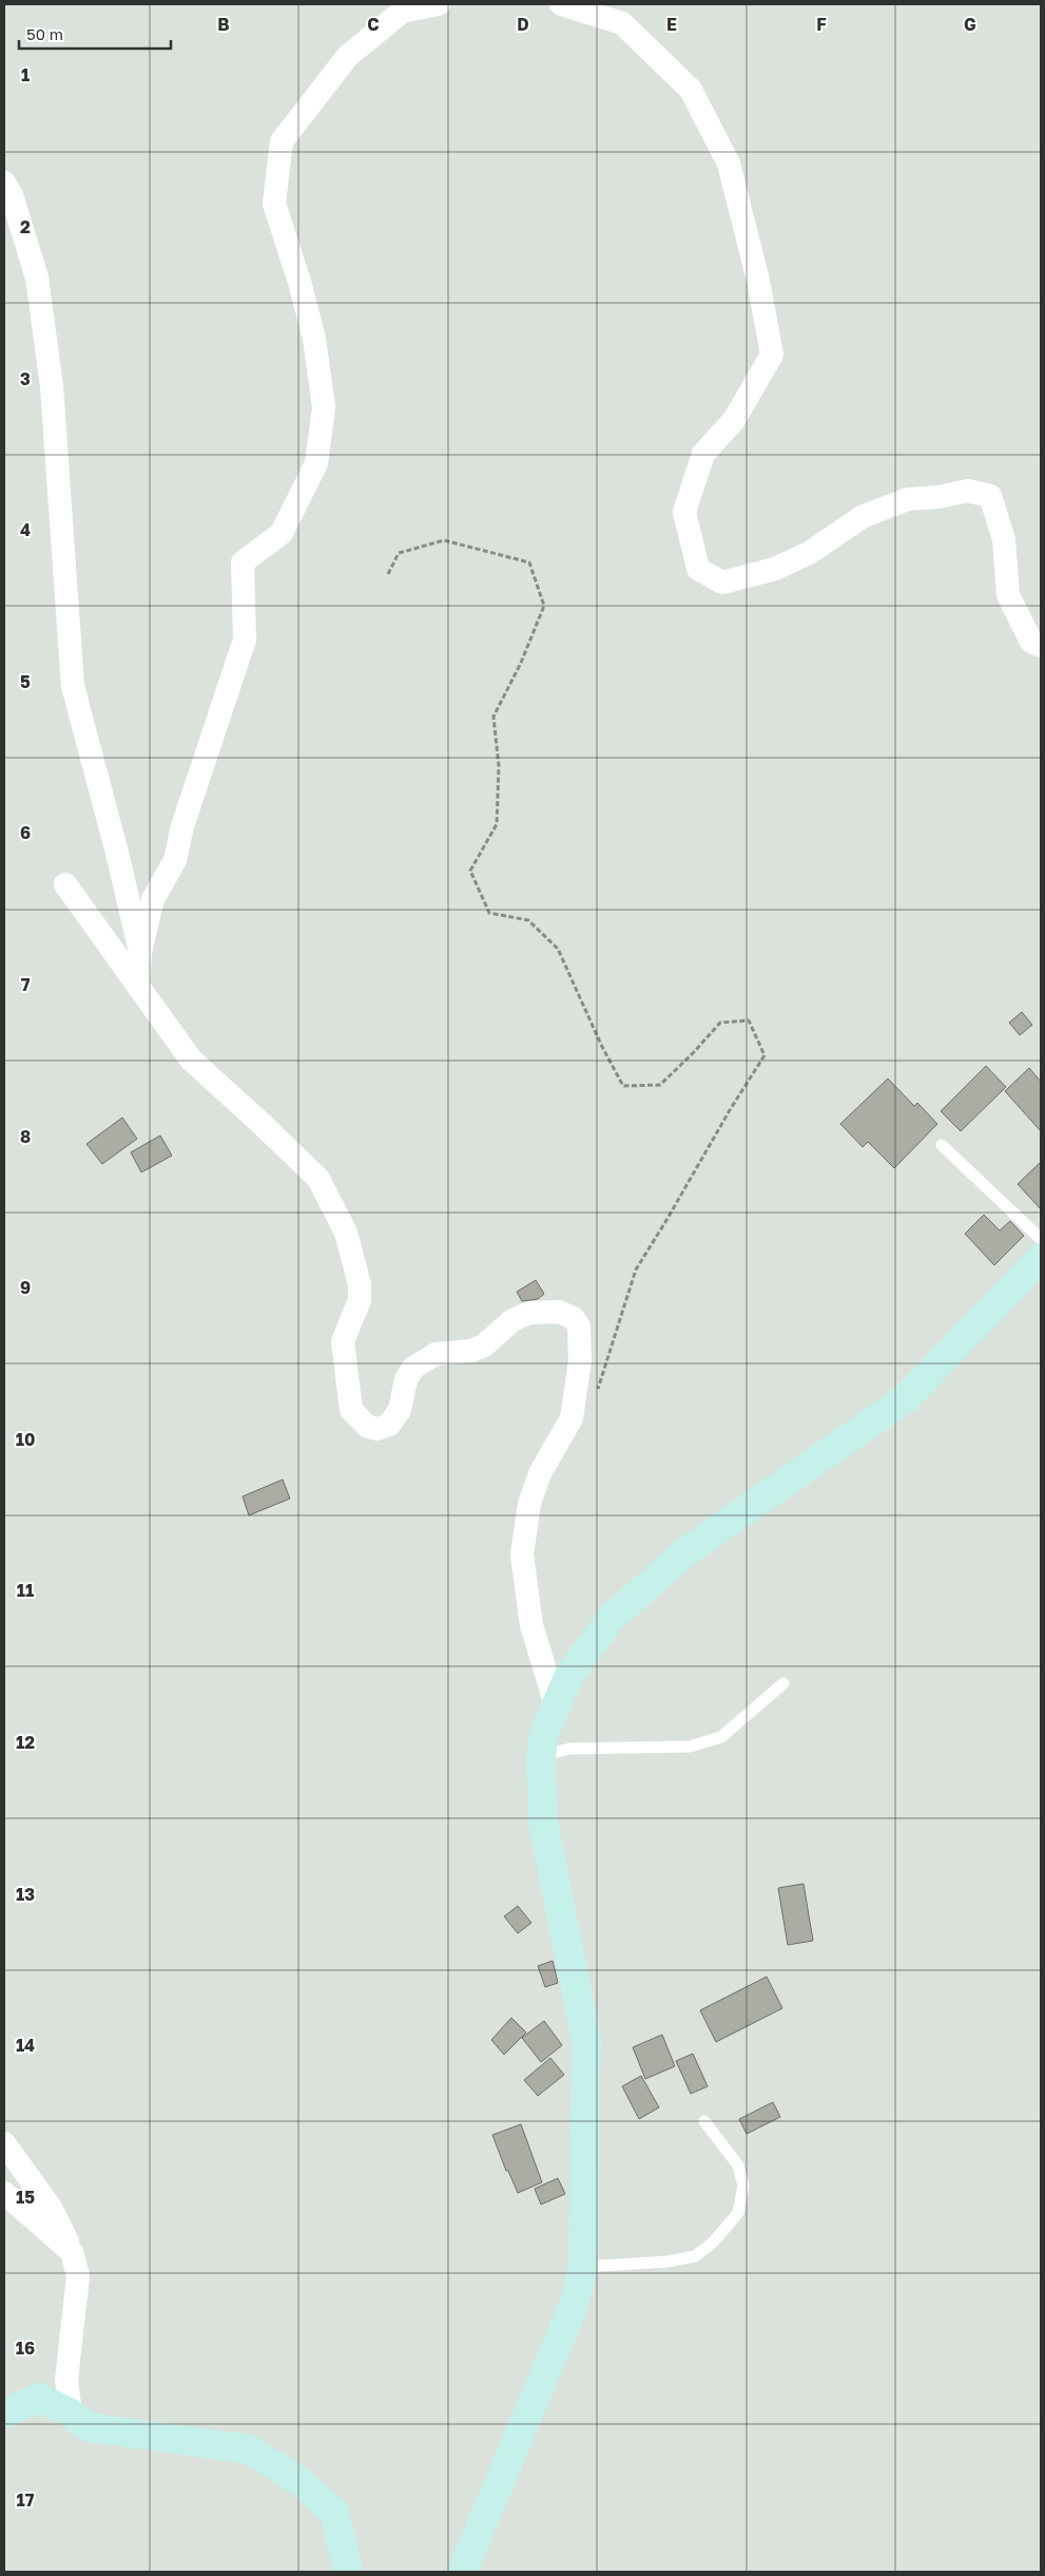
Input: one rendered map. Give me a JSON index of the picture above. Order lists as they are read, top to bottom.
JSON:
{
  "scale_bar": "50 m",
  "grid": {
    "columns": [
      "B",
      "C",
      "D",
      "E",
      "F",
      "G"
    ],
    "rows": [
      "1",
      "2",
      "3",
      "4",
      "5",
      "6",
      "7",
      "8",
      "9",
      "10",
      "11",
      "12",
      "13",
      "14",
      "15",
      "16",
      "17"
    ]
  }
}
